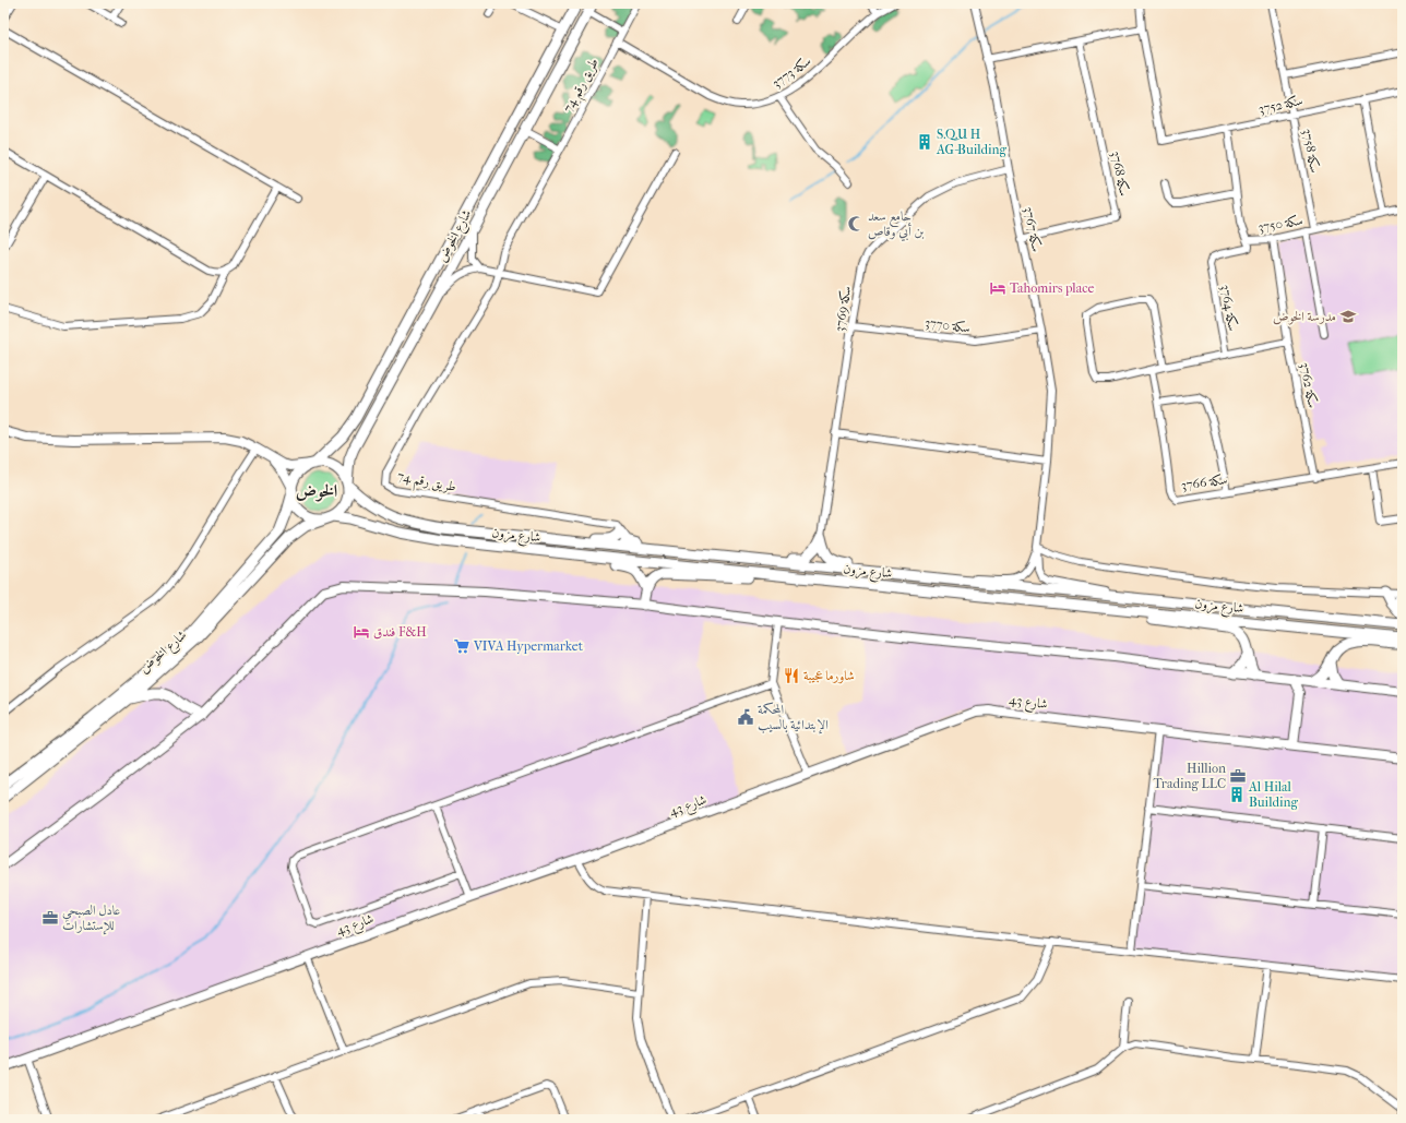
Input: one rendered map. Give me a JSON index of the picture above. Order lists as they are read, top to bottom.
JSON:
{
  "streets": {
    "main road": ["شارع الخوض", "شارع مزون"],
    "street": [
      "سكة 3773",
      "طريق رقم 74",
      "سكة 3752",
      "سكة 3758",
      "سكة 3768",
      "سكة 3750",
      "سكة 3767",
      "سكة 3764",
      "سكة 3769",
      "سكة 3770",
      "سكة 3762",
      "سكة 3766",
      "شارع 43"
    ]
  },
  "crossings": [
    ["سكة 3773", "طريق رقم 74"],
    ["سكة 3752", "سكة 3758"],
    ["سكة 3752", "سكة 3750"],
    ["سكة 3758", "سكة 3750"],
    ["سكة 3768", "سكة 3767"],
    ["سكة 3750", "سكة 3764"],
    ["سكة 3750", "سكة 3762"],
    ["سكة 3767", "سكة 3769"],
    ["سكة 3767", "سكة 3770"],
    ["شارع الخوض", "شارع مزون"],
    ["سكة 3769", "سكة 3770"],
    ["سكة 3762", "سكة 3766"]
  ],
  "districts": ["الخوض"],
  "places": {
    "building": ["S.Q.U H AG-Building", "Al Hilal Building"],
    "mosque": ["جامع سعد بن أبي وقاص"],
    "hotel": ["Tahomirs place", "فندق F&H"],
    "school or university": ["مدرسة الخوض"],
    "supermarket": ["VIVA Hypermarket"],
    "restaurant": ["شاورما عجيبة"],
    "public building": ["المحكمة الإبتدائية بالسيب"],
    "office": ["Hillion Trading LLC", "عادل الصبحي للإستشارات"]
  }
}
